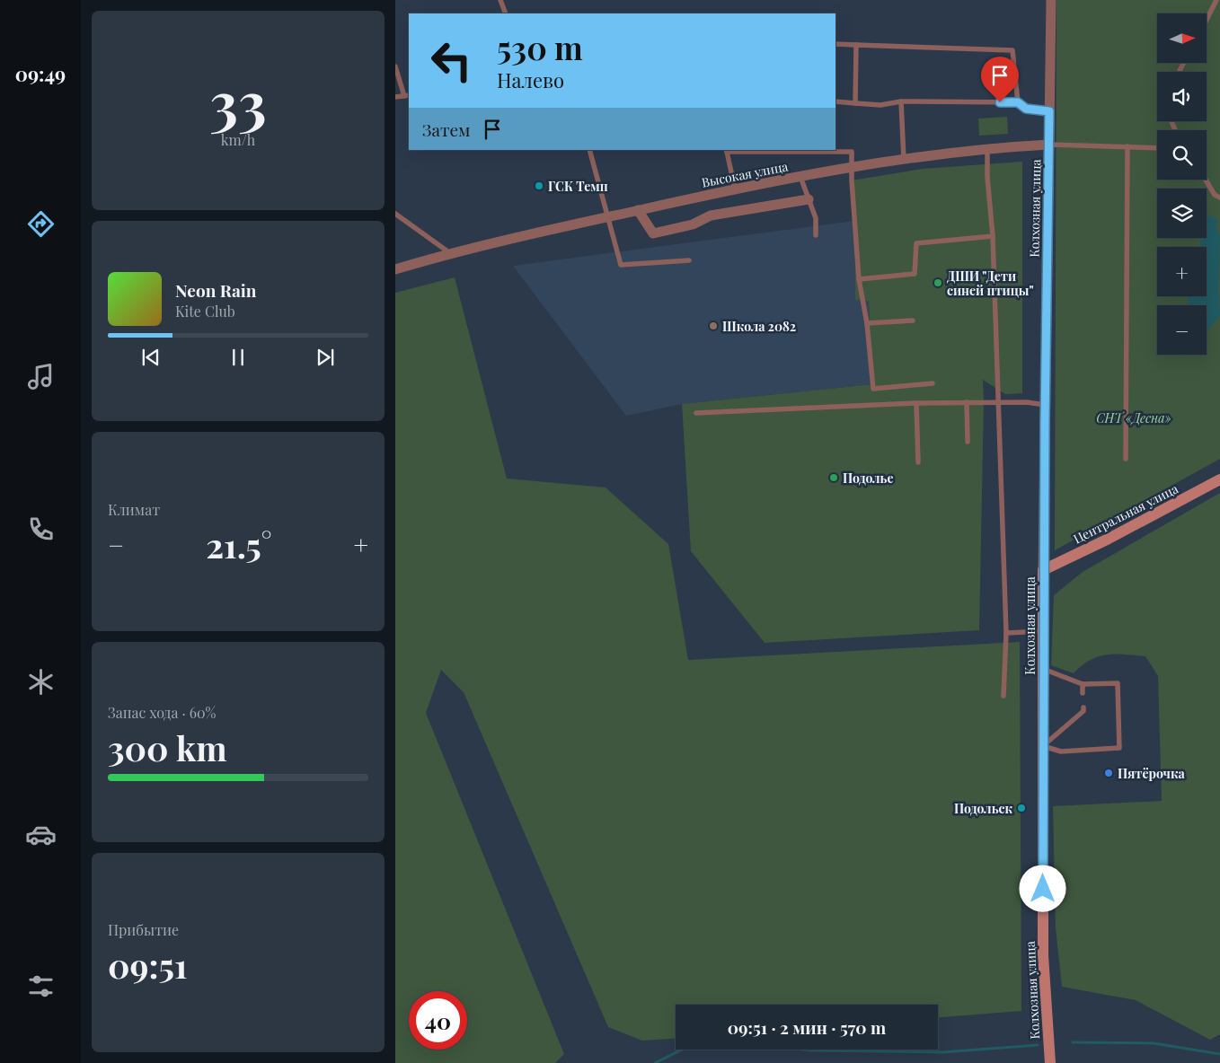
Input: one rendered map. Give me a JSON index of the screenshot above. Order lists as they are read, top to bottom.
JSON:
{
  "streets": {
    "street": ["Высокая улица", "Колхозная улица", "Центральная улица"]
  },
  "crossings": [
    ["Высокая улица", "Колхозная улица"],
    ["Колхозная улица", "Центральная улица"]
  ],
  "parks": ["СНТ «Десна»"],
  "places": [
    "ГСК Темп",
    "ДШИ \"Дети синей птицы\"",
    "Школа 2082",
    "Подолье",
    "Пятёрочка",
    "Подольск"
  ],
  "north": "right",
  "page": {
    "tabs": "09:49",
    "tile": [
      ["33", "km/h"],
      "Климат",
      ["Запас хода · 60%", "300 km"],
      ["Прибытие", "09:51"]
    ],
    "map_buttons": ["+", "−"],
    "turn": ["530 m", "Налево"],
    "then": "Затем",
    "song": ["Neon Rain", "Kite Club"],
    "heat": ["−", "21.5°", "+"],
    "limit": "40",
    "trip": "09:51 · 2 мин · 570 m"
  }
}
